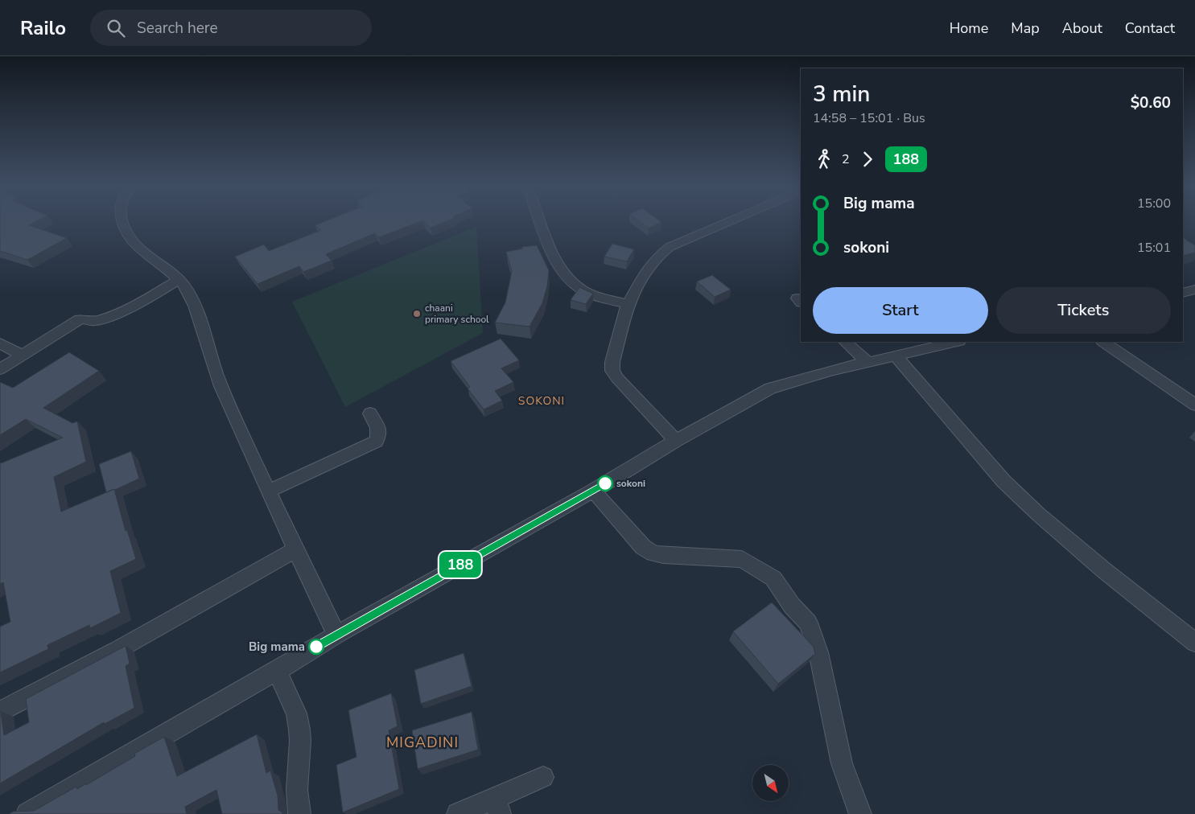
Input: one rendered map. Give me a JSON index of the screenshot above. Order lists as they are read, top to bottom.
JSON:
{
  "districts": ["SOKONI", "MIGADINI"],
  "places": ["chaani primary school", "sokoni", "Big mama"],
  "lines": ["bus line 188"],
  "north": "bottom right",
  "page": {
    "header": "Railo",
    "search": "Search here",
    "nav": [
      "Home",
      "Map",
      "About",
      "Contact"
    ],
    "on_map": "188",
    "heading": ["3 min", "14:58 – 15:01 · Bus", "$0.60"],
    "legs": ["2", "188"],
    "list": [
      {
        "name": "Big mama",
        "value": "15:00"
      },
      {
        "name": "sokoni",
        "value": "15:01"
      }
    ],
    "buttons": ["Start", "Tickets"]
  }
}
